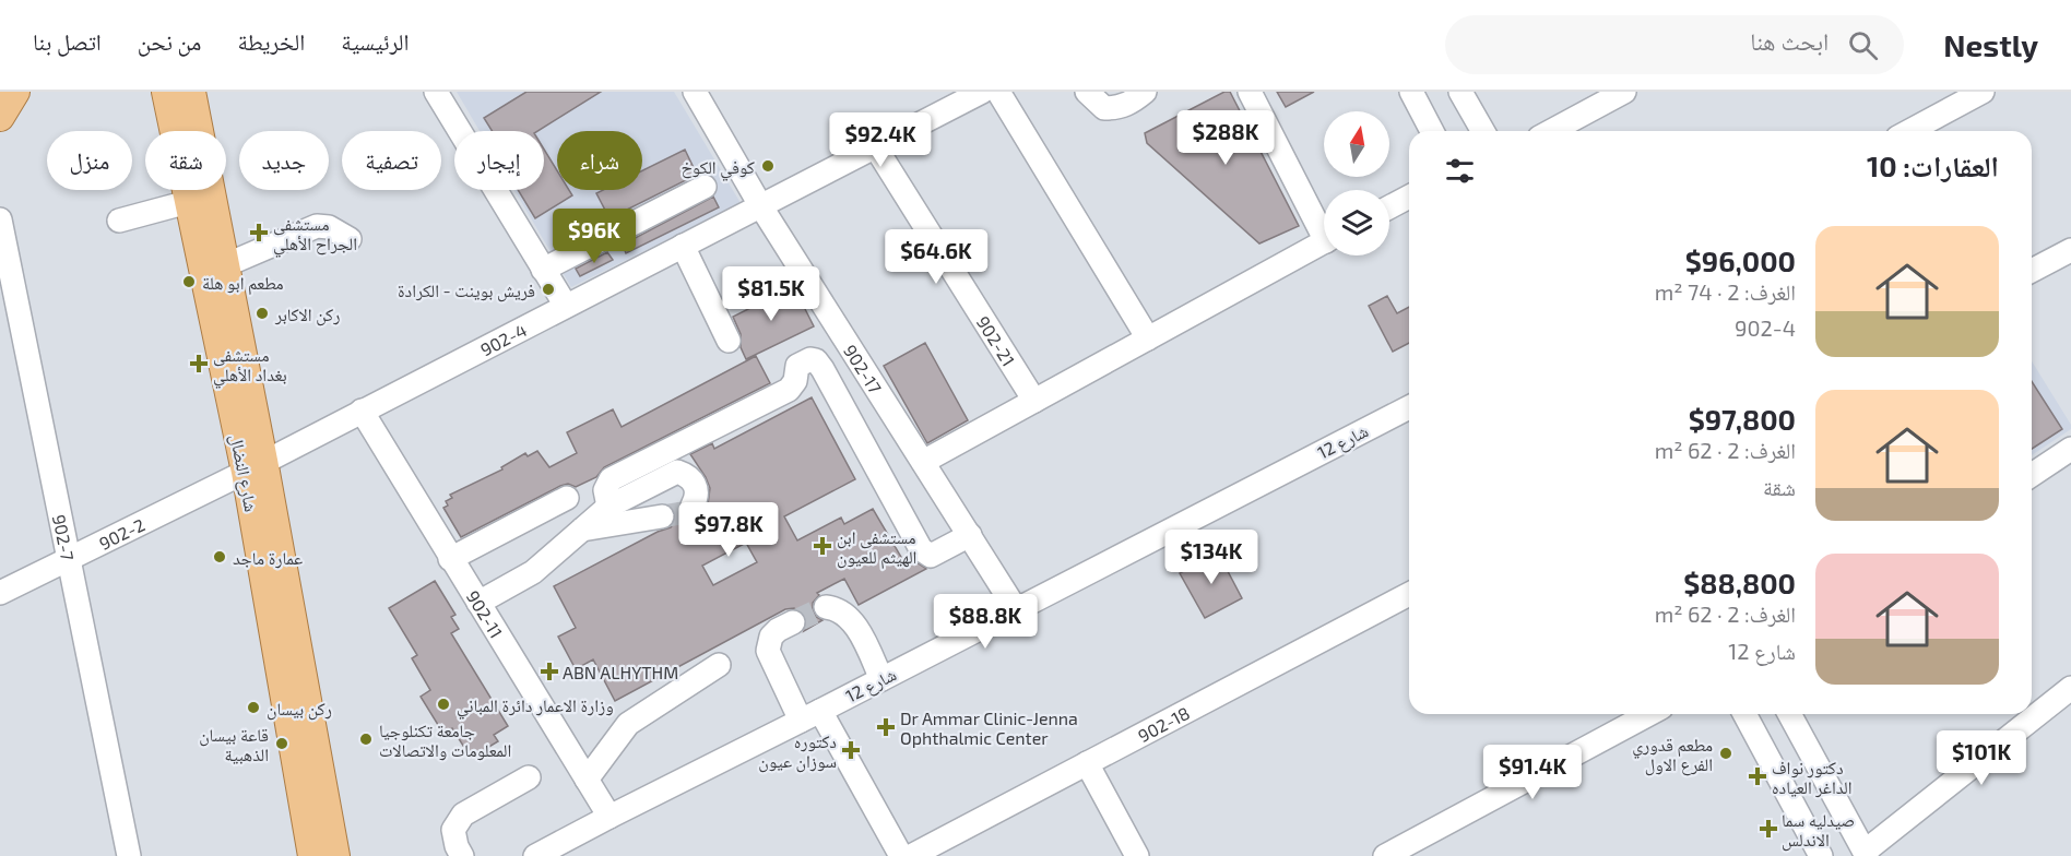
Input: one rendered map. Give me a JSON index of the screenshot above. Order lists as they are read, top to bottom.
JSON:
{
  "streets": {
    "main road": ["شارع النضال"],
    "street": [
      "902-4",
      "902-21",
      "902-17",
      "شارع 12",
      "902-2",
      "902-7",
      "902-11",
      "902-18"
    ]
  },
  "crossings": [
    ["902-4", "902-21"],
    ["902-4", "902-17"],
    ["902-4", "شارع النضال"],
    ["902-4", "902-2"],
    ["902-4", "902-11"],
    ["902-17", "شارع 12"],
    ["شارع 12", "902-11"],
    ["شارع النضال", "902-2"],
    ["902-2", "902-7"]
  ],
  "places": {
    "other": [
      "كوفي الكوخ",
      "مطعم ابو هلة",
      "فريش بوينت - الكرادة",
      "ركن الاكابر",
      "عمارة ماجد",
      "وزارة الاعمار دائرة المباني",
      "ركن بيسان",
      "جامعة تكنلوجيا المعلومات والاتصالات",
      "قاعة بيسان الذهبية",
      "مطعم قدوري الفرع الاول"
    ],
    "health": [
      "مستشفى الجراح الأهلي",
      "مستشفى بغداد الأهلي",
      "مستشفى ابن الهيثم للعيون",
      "ABN ALHYTHM",
      "Dr Ammar Clinic-Jenna Ophthalmic Center",
      "دكتوره سوزان عيون",
      "دكتور نواف الداغر العياده",
      "صيدليه سما الاندلس"
    ]
  },
  "north": "top",
  "page": {
    "header": "Nestly",
    "search": "ابحث هنا",
    "nav": [
      "الرئيسية",
      "الخريطة",
      "من نحن",
      "اتصل بنا"
    ],
    "price": [
      "$288K",
      "$92.4K",
      "$96K",
      "$64.6K",
      "$81.5K",
      "$97.8K",
      "$134K",
      "$88.8K",
      "$101K",
      "$91.4K"
    ],
    "chip": [
      "شراء",
      "إيجار",
      "تصفية",
      "جديد",
      "شقة",
      "منزل"
    ],
    "heading": "العقارات: 10",
    "list": [
      {
        "name": "$96,000",
        "note": "الغرف: 2 · 74 m² · 902-4"
      },
      {
        "name": "$97,800",
        "note": "الغرف: 2 · 62 m² · شقة"
      },
      {
        "name": "$88,800",
        "note": "الغرف: 2 · 62 m² · شارع 12"
      }
    ]
  }
}
